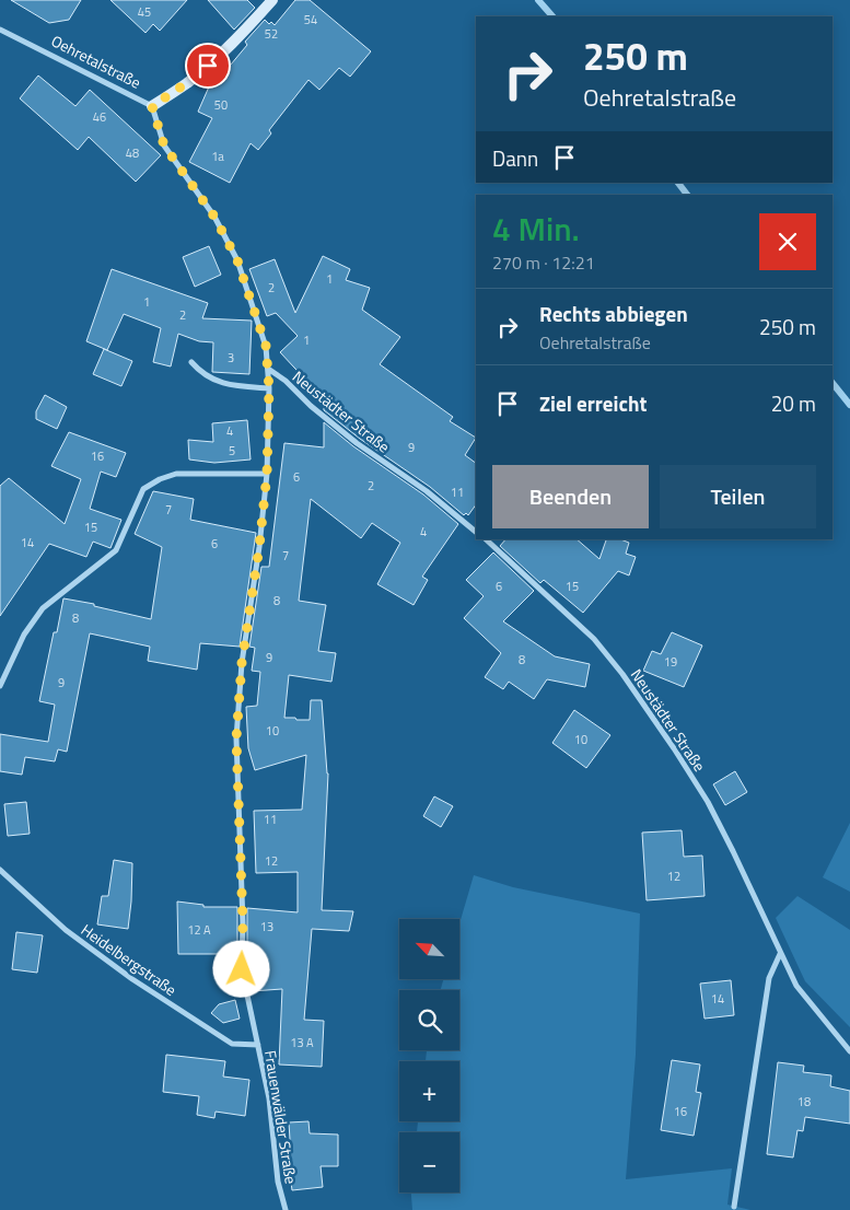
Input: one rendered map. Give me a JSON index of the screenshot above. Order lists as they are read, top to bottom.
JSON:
{
  "streets": {
    "street": [
      "Oehretalstraße",
      "Neustädter Straße",
      "Heidelbergstraße",
      "Frauenwälder Straße"
    ]
  },
  "crossings": [
    ["Oehretalstraße", "Frauenwälder Straße"],
    ["Neustädter Straße", "Frauenwälder Straße"],
    ["Heidelbergstraße", "Frauenwälder Straße"]
  ],
  "house_numbers": [
    "45",
    "54",
    "52",
    "50",
    "46",
    "48",
    "1a",
    "1",
    "2",
    "1",
    "2",
    "1",
    "3",
    "4",
    "9",
    "5",
    "16",
    "6",
    "2",
    "11",
    "7",
    "15",
    "4",
    "14",
    "6",
    "7",
    "6",
    "15",
    "8",
    "8",
    "9",
    "8",
    "19",
    "9",
    "10",
    "10",
    "11",
    "12",
    "12",
    "13",
    "12 A",
    "14",
    "13 A",
    "18",
    "16"
  ],
  "north": "top left",
  "page": {
    "turn": ["250 m", "Oehretalstraße"],
    "then": "Dann",
    "heading": ["4 Min.", "270 m · 12:21"],
    "list": [
      {
        "name": "Rechts abbiegen",
        "note": "Oehretalstraße",
        "value": "250 m"
      },
      {
        "name": "Ziel erreicht",
        "value": "20 m"
      }
    ],
    "buttons": ["Beenden", "Teilen"],
    "map_buttons": ["+", "−"]
  }
}
